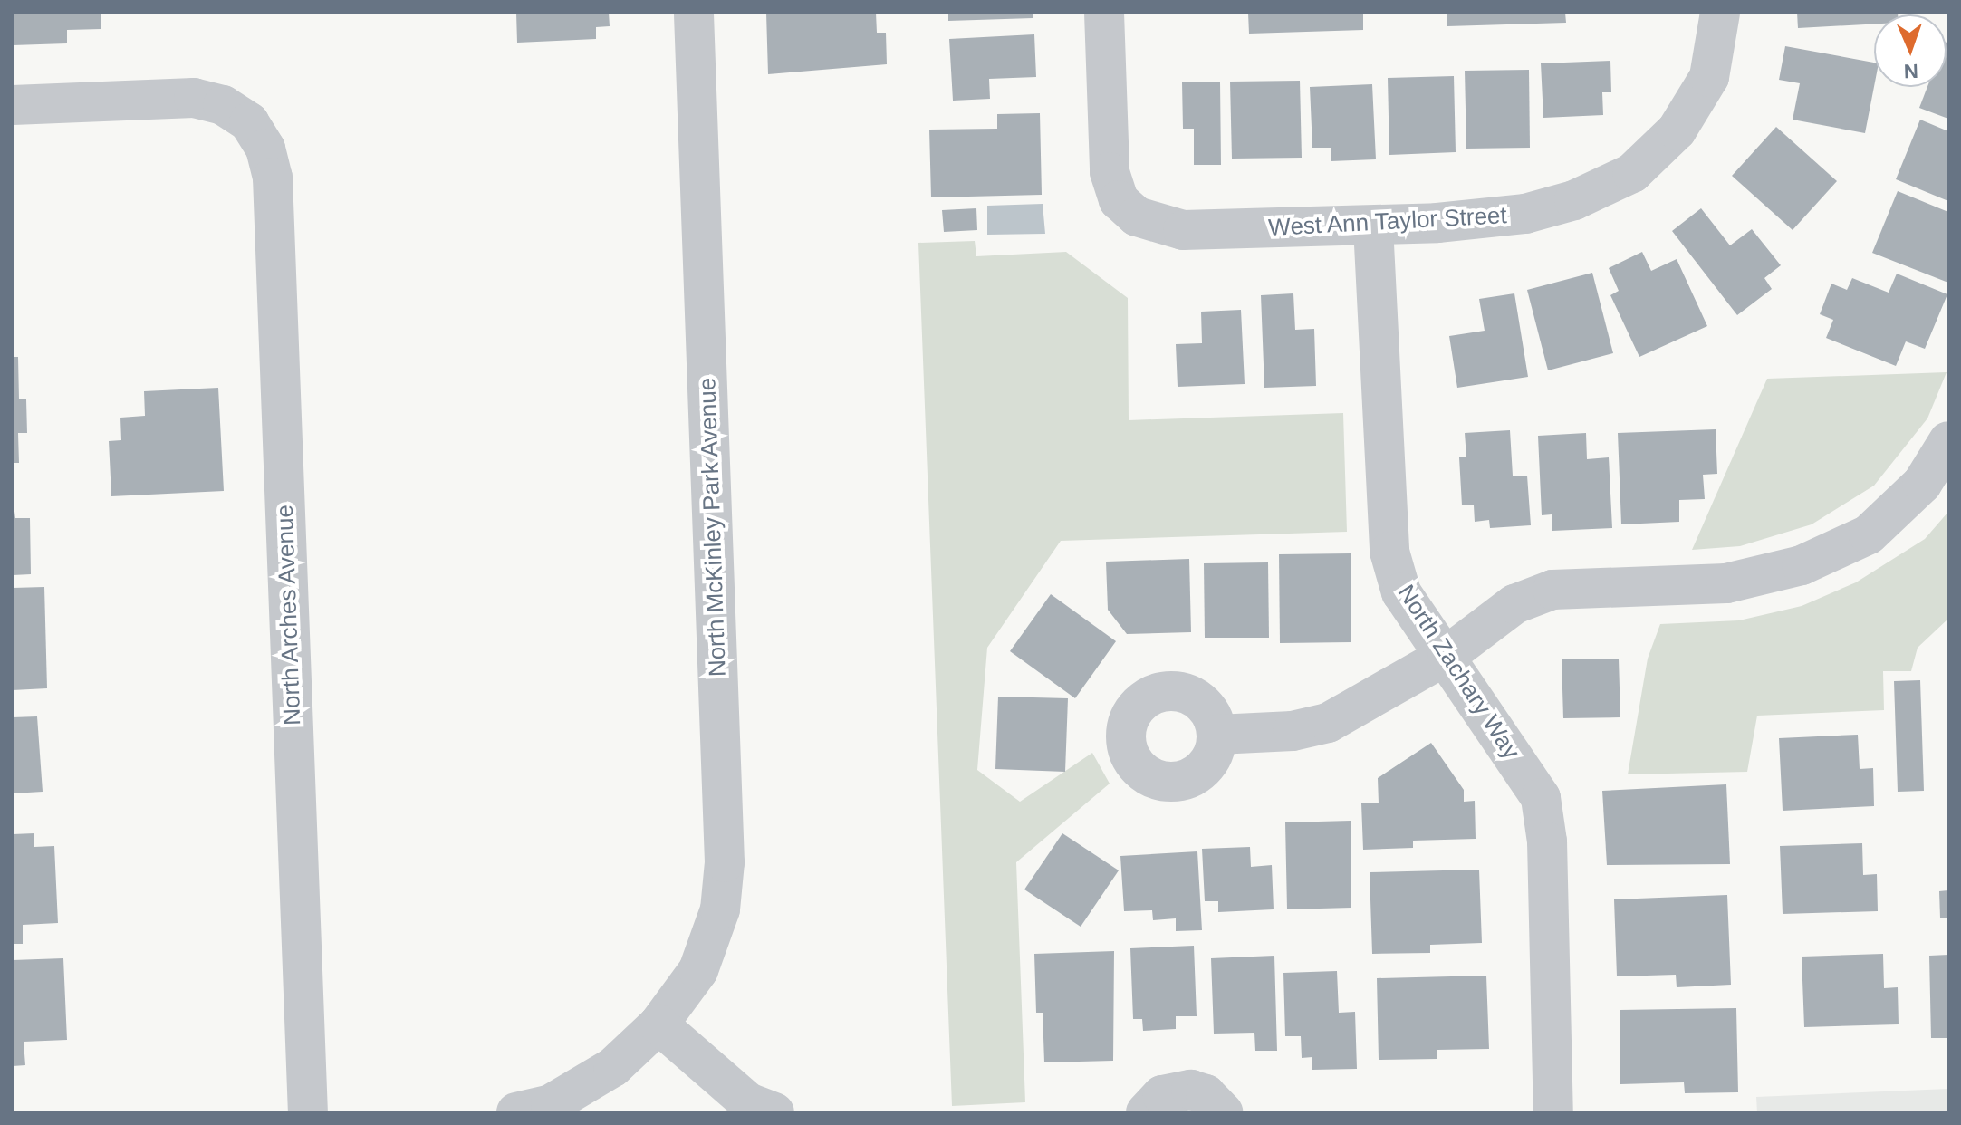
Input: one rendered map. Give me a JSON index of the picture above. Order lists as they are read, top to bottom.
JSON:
{
  "streets": {
    "street": [
      "West Ann Taylor Street",
      "North McKinley Park Avenue",
      "North Arches Avenue",
      "North Zachary Way"
    ]
  },
  "crossings": [
    ["West Ann Taylor Street", "North Zachary Way"]
  ],
  "north": "bottom"
}
